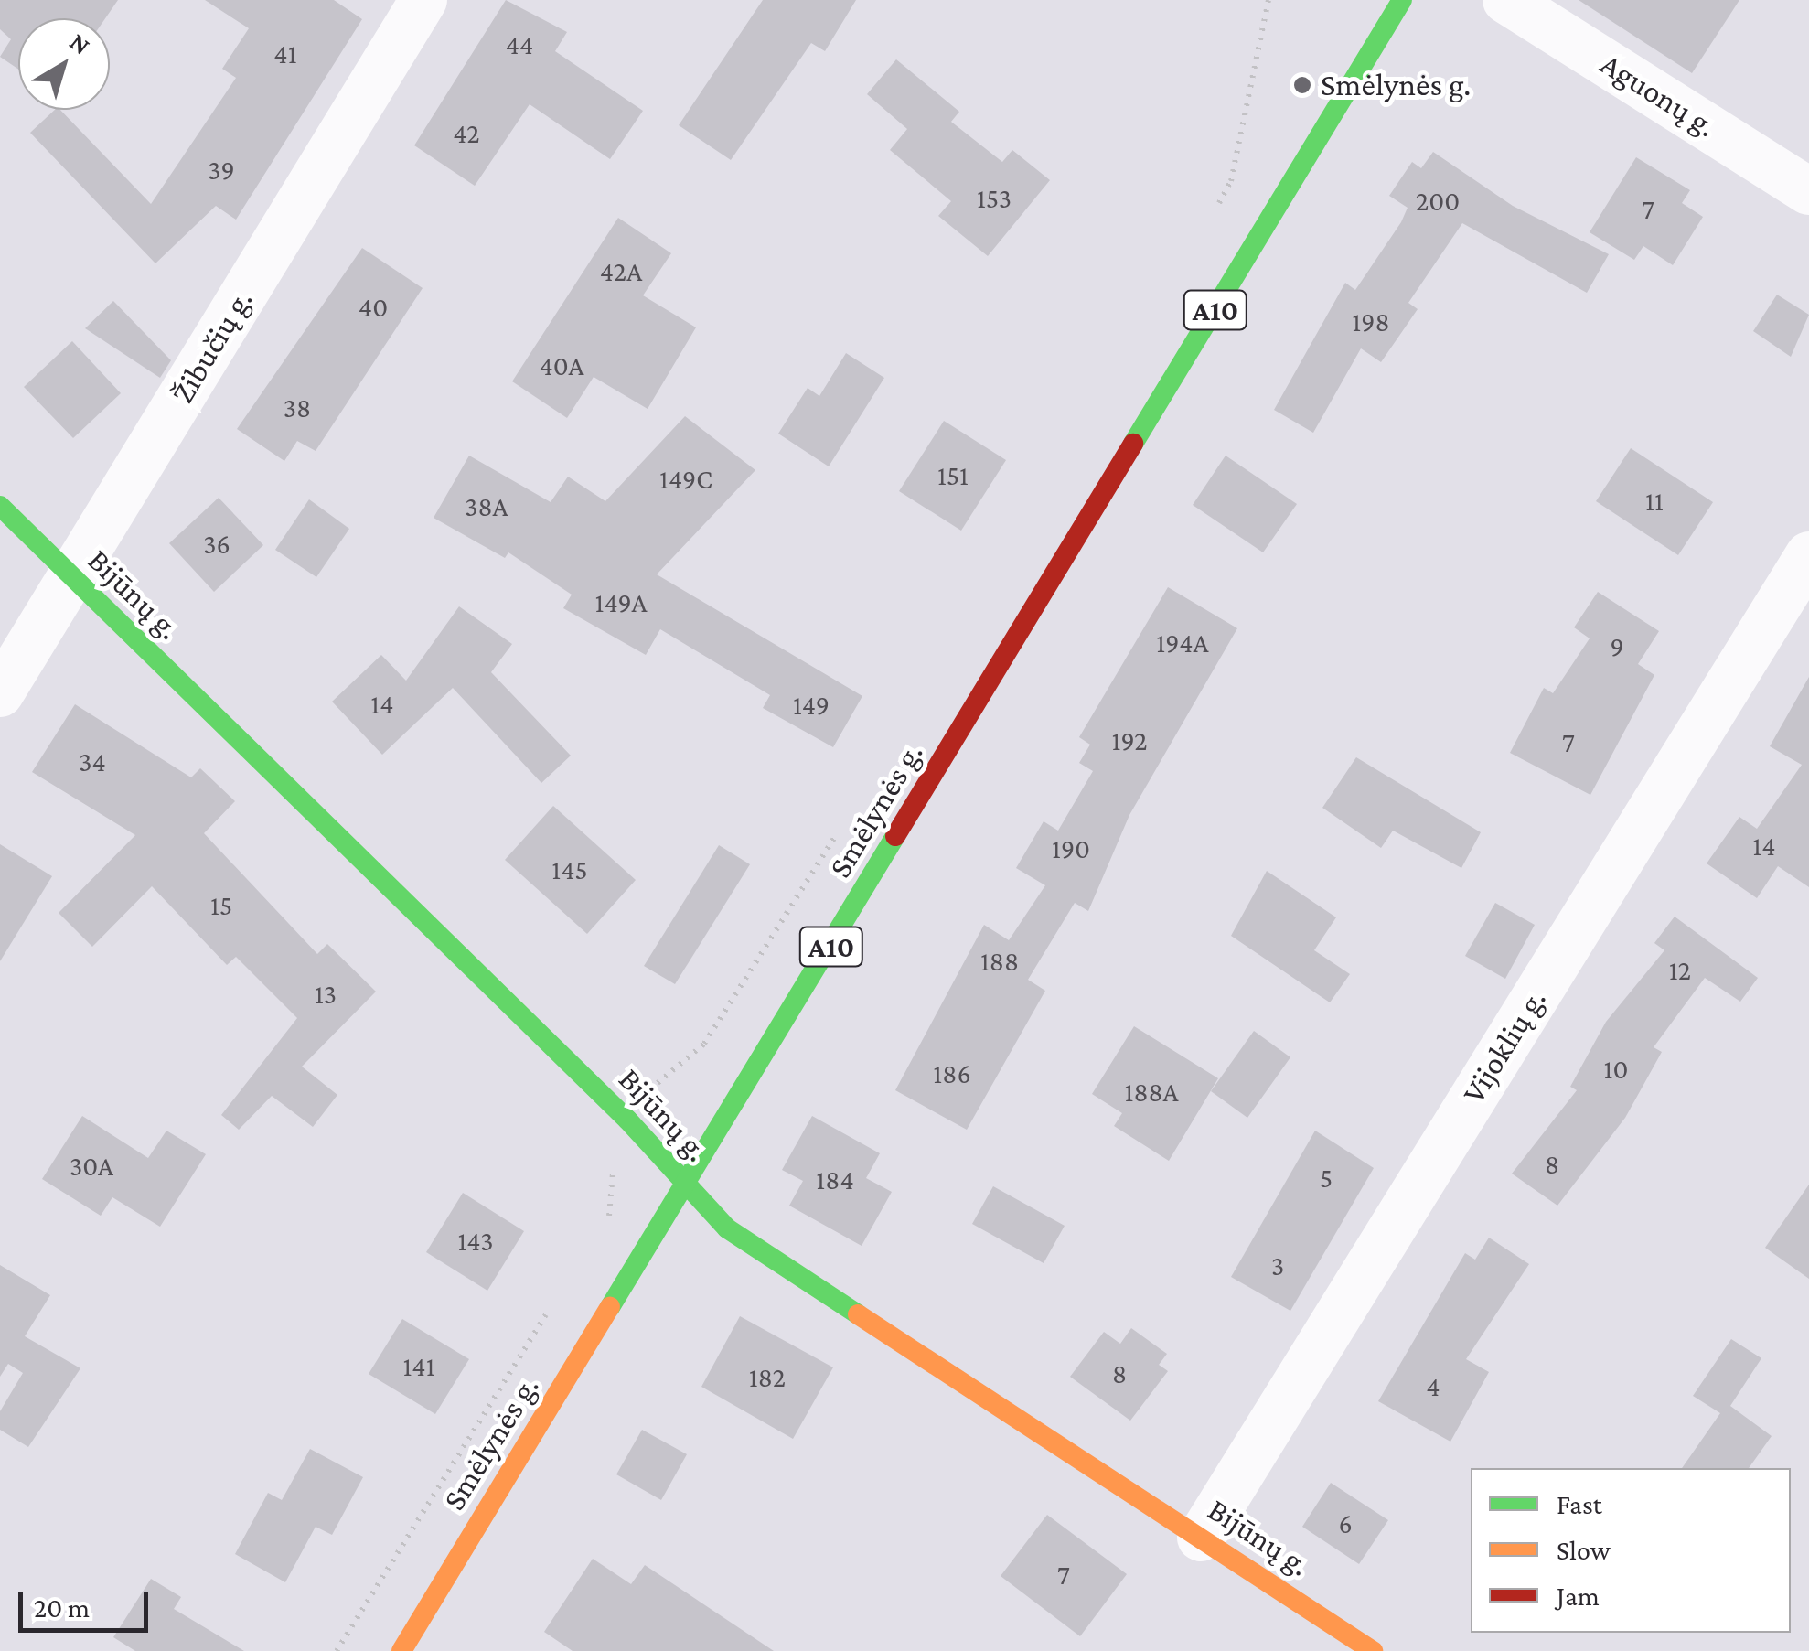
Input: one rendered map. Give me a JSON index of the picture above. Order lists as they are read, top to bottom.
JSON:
{
  "streets": {
    "main road": ["A10", "Bijūnų g.", "Smėlynės g."],
    "street": ["Aguonų g.", "Žibučių g.", "Vijoklių g."]
  },
  "crossings": [
    ["Žibučių g.", "Bijūnų g."],
    ["Bijūnų g.", "Smėlynės g."],
    ["Bijūnų g.", "Vijoklių g."]
  ],
  "places": ["Smėlynės g."],
  "house_numbers": [
    "44",
    "41",
    "42",
    "39",
    "153",
    "200",
    "7",
    "42A",
    "40",
    "198",
    "40A",
    "38",
    "151",
    "149C",
    "11",
    "38A",
    "36",
    "149A",
    "194A",
    "9",
    "14",
    "149",
    "192",
    "7",
    "34",
    "14",
    "190",
    "145",
    "15",
    "188",
    "12",
    "13",
    "10",
    "186",
    "188A",
    "8",
    "30A",
    "5",
    "184",
    "143",
    "3",
    "141",
    "8",
    "182",
    "4",
    "6",
    "7"
  ],
  "legend": ["Fast", "Slow", "Jam"],
  "scale_bar": "20 m",
  "north": "top right"
}
